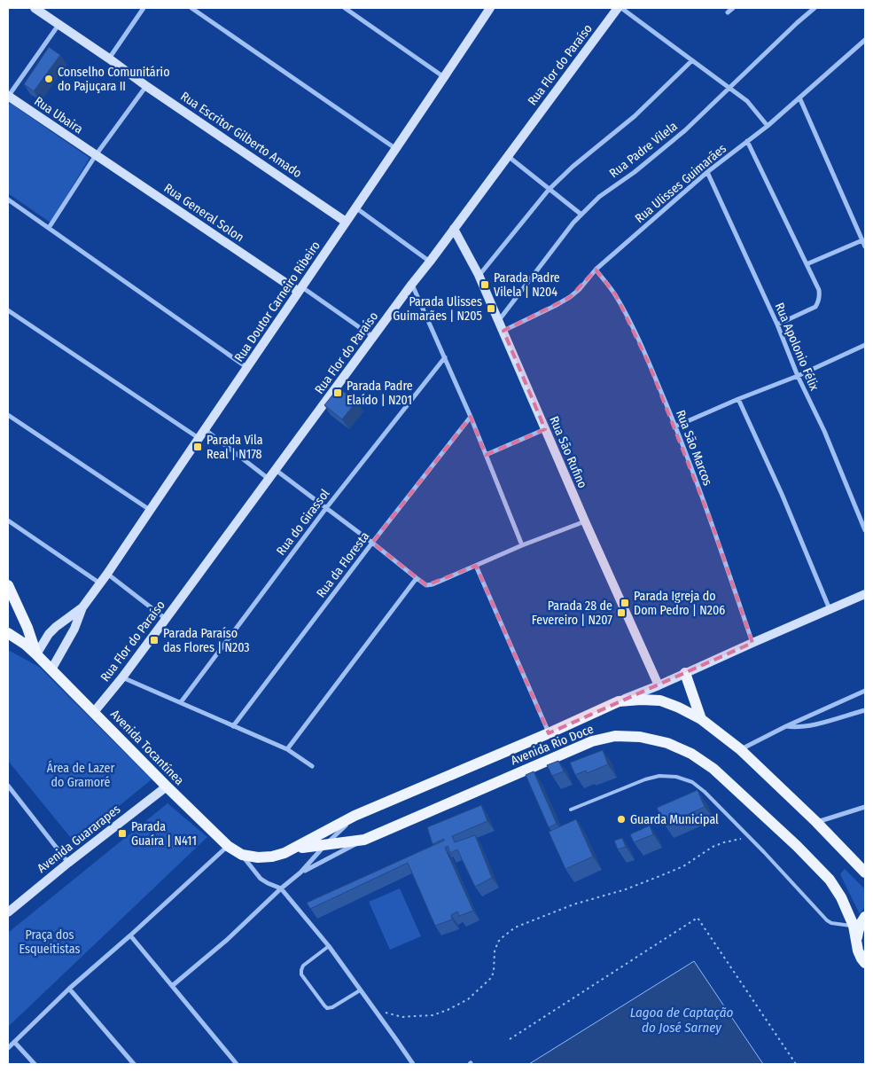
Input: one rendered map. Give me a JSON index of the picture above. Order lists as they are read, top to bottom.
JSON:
{
  "streets": {
    "main road": ["Avenida Rio Doce", "Avenida Tocantínea"],
    "street": [
      "Rua Flor do Paraíso",
      "Rua Ubaira",
      "Rua Escritor Gilberto Amado",
      "Rua Padre Vilela",
      "Rua Ulisses Guimarães",
      "Rua General Solon",
      "Rua Doutor Carneiro Ribeiro",
      "Rua Apolonio Félix",
      "Rua São Marcos",
      "Rua São Rufino",
      "Rua do Girassol",
      "Rua da Floresta",
      "Avenida Guararapes"
    ]
  },
  "crossings": [
    ["Rua Flor do Paraíso", "Rua General Solon"],
    ["Rua Flor do Paraíso", "Rua São Rufino"],
    ["Rua Flor do Paraíso", "Avenida Tocantínea"],
    ["Rua Ubaira", "Rua General Solon"],
    ["Rua Escritor Gilberto Amado", "Rua Doutor Carneiro Ribeiro"],
    ["Rua Padre Vilela", "Rua São Rufino"],
    ["Rua Ulisses Guimarães", "Rua Apolonio Félix"],
    ["Rua Ulisses Guimarães", "Rua São Marcos"],
    ["Rua Ulisses Guimarães", "Rua São Rufino"],
    ["Rua General Solon", "Rua Doutor Carneiro Ribeiro"],
    ["Rua Doutor Carneiro Ribeiro", "Avenida Tocantínea"],
    ["Avenida Rio Doce", "Avenida Tocantínea"],
    ["Avenida Tocantínea", "Avenida Guararapes"]
  ],
  "water": ["Lagoa de Captação do José Sarney"],
  "parks": ["Área de Lazer do Gramoré", "Praça dos Esqueitistas"],
  "places": {
    "other": ["Conselho Comunitário do Pajuçara II", "Guarda Municipal"],
    "transit": [
      "Parada Padre Vilela | N204",
      "Parada Ulisses Guimarães | N205",
      "Parada Padre Elaído | N201",
      "Parada Vila Real | N178",
      "Parada Igreja do Dom Pedro | N206",
      "Parada 28 de Fevereiro | N207",
      "Parada Paraíso das Flores | N203",
      "Parada Guaíra | N411"
    ]
  }
}
